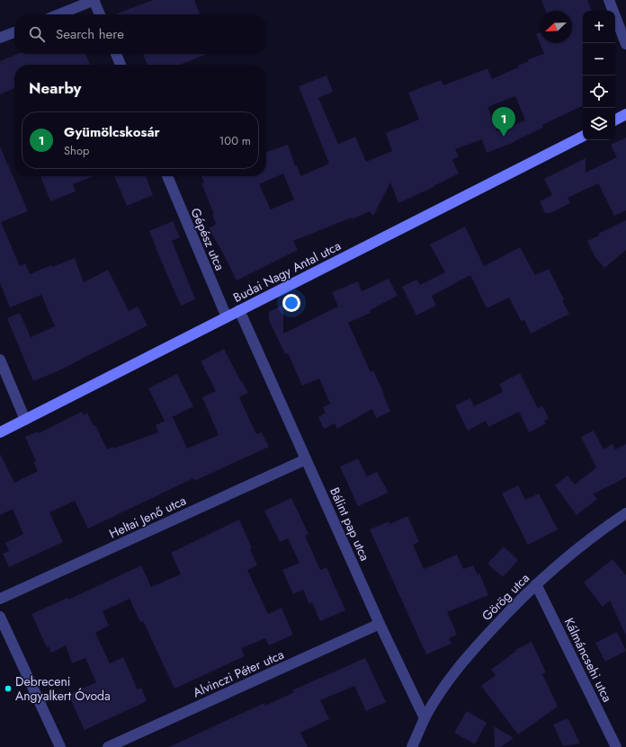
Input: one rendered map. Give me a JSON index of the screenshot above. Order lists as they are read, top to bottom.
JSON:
{
  "streets": {
    "street": [
      "Gépész utca",
      "Budai Nagy Antal utca",
      "Heltai Jenő utca",
      "Bálint pap utca",
      "Görög utca",
      "Kálmáncsehi utca",
      "Alvinczi Péter utca"
    ]
  },
  "crossings": [
    ["Gépész utca", "Budai Nagy Antal utca"],
    ["Budai Nagy Antal utca", "Bálint pap utca"],
    ["Heltai Jenő utca", "Bálint pap utca"],
    ["Bálint pap utca", "Görög utca"],
    ["Bálint pap utca", "Alvinczi Péter utca"],
    ["Görög utca", "Kálmáncsehi utca"]
  ],
  "places": ["Debreceni Angyalkert Óvoda"],
  "north": "bottom left",
  "page": {
    "map_buttons": ["+", "−"],
    "search": "Search here",
    "heading": "Nearby",
    "pins": "1",
    "list": [
      {
        "mark": "1",
        "name": "Gyümölcskosár",
        "note": "Shop",
        "value": "100 m"
      }
    ]
  }
}
